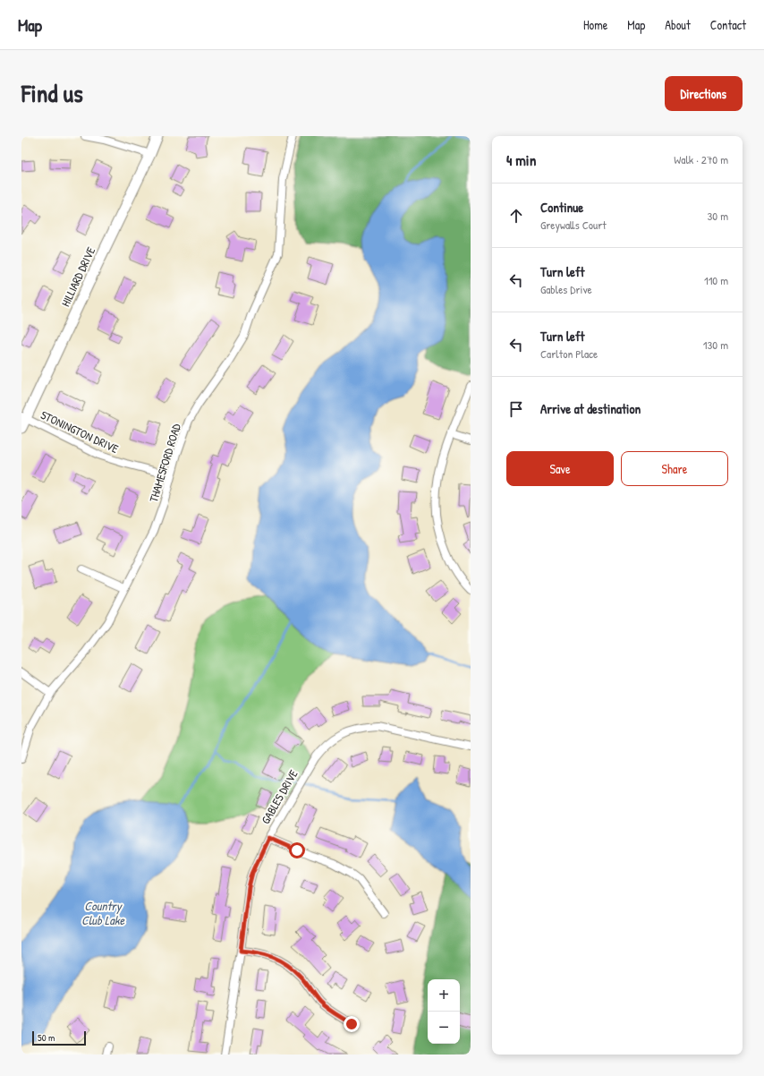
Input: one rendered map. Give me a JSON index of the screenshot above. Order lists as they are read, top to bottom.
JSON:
{
  "streets": {
    "street": [
      "HILLIARD DRIVE",
      "STONINGTON DRIVE",
      "THAMESFORD ROAD",
      "GABLES DRIVE"
    ]
  },
  "crossings": [
    ["HILLIARD DRIVE", "STONINGTON DRIVE"],
    ["STONINGTON DRIVE", "THAMESFORD ROAD"]
  ],
  "water": ["Country Club Lake"],
  "scale_bar": "50 m",
  "page": {
    "header": "Map",
    "nav": [
      "Home",
      "Map",
      "About",
      "Contact"
    ],
    "title": "Find us",
    "buttons": [
      "Directions",
      ["Save", "Share"]
    ],
    "heading": ["4 min", "Walk · 270 m"],
    "list": [
      ["Continue", "Greywalls Court", "30 m"],
      ["Turn left", "Gables Drive", "110 m"],
      ["Turn left", "Carlton Place", "130 m"],
      "Arrive at destination"
    ],
    "map_buttons": ["+", "−"],
    "scale": "50 m"
  }
}
